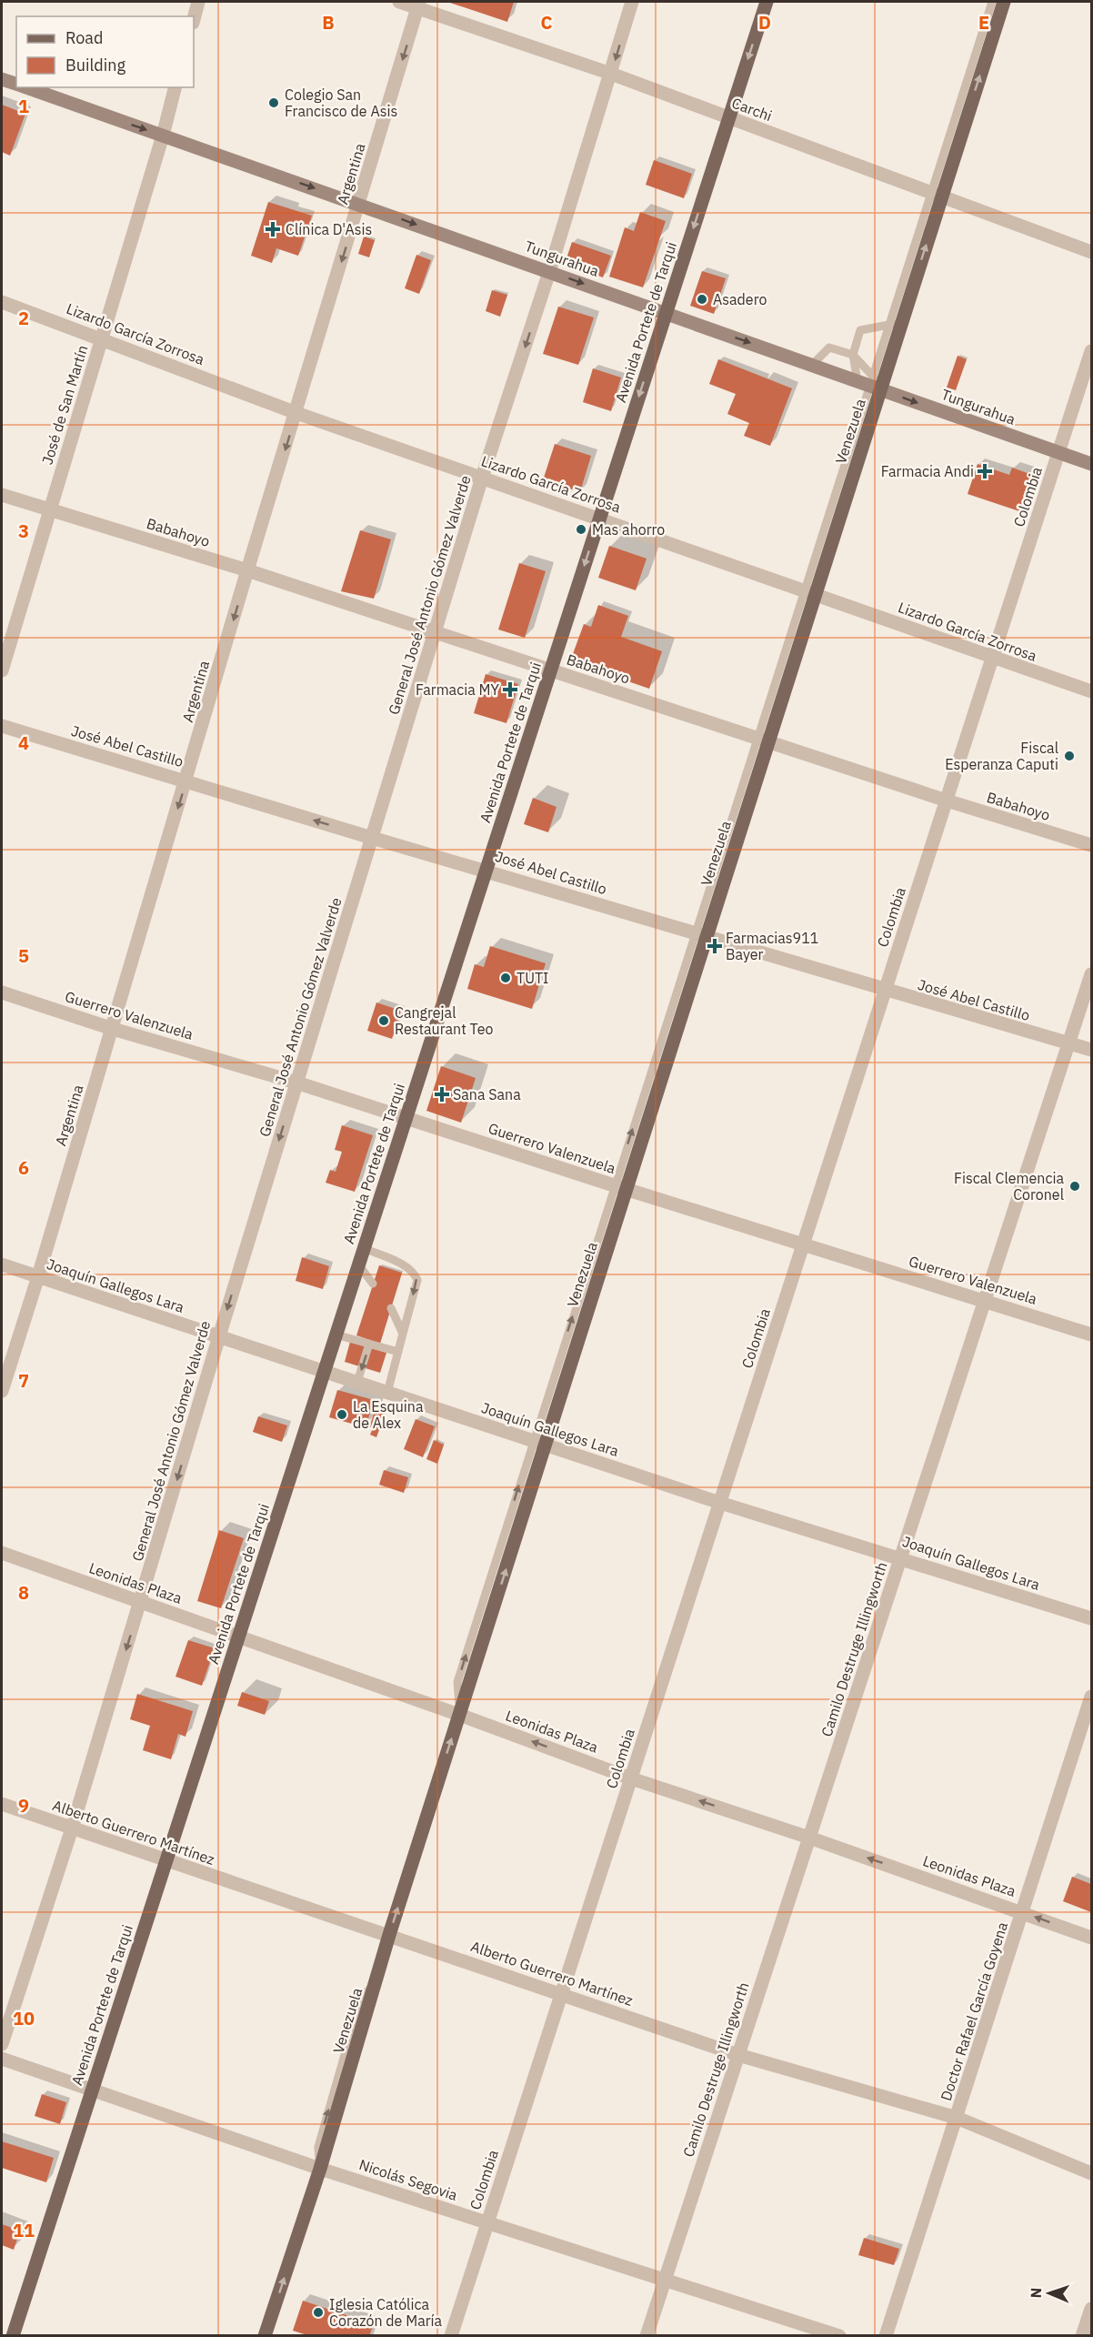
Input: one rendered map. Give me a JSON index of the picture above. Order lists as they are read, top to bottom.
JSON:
{
  "streets": {
    "main road": ["Tungurahua", "Avenida Portete de Tarqui", "Venezuela"],
    "street": [
      "Carchi",
      "Argentina",
      "Lizardo García Zorrosa",
      "José de San Martín",
      "Colombia",
      "Babahoyo",
      "General José Antonio Gómez Valverde",
      "José Abel Castillo",
      "Guerrero Valenzuela",
      "Joaquín Gallegos Lara",
      "Leonidas Plaza",
      "Camilo Destruge Illingworth",
      "Alberto Guerrero Martínez",
      "Doctor Rafael García Goyena",
      "Nicolás Segovia"
    ]
  },
  "crossings": [
    ["Carchi", "Argentina"],
    ["Carchi", "Avenida Portete de Tarqui"],
    ["Carchi", "Venezuela"],
    ["Carchi", "General José Antonio Gómez Valverde"],
    ["Argentina", "Tungurahua"],
    ["Argentina", "Lizardo García Zorrosa"],
    ["Argentina", "Babahoyo"],
    ["Argentina", "José Abel Castillo"],
    ["Argentina", "Guerrero Valenzuela"],
    ["Argentina", "Joaquín Gallegos Lara"],
    ["Tungurahua", "Avenida Portete de Tarqui"],
    ["Tungurahua", "José de San Martín"],
    ["Tungurahua", "Venezuela"],
    ["Tungurahua", "Colombia"],
    ["Tungurahua", "General José Antonio Gómez Valverde"],
    ["Avenida Portete de Tarqui", "Lizardo García Zorrosa"],
    ["Avenida Portete de Tarqui", "Babahoyo"],
    ["Avenida Portete de Tarqui", "José Abel Castillo"],
    ["Avenida Portete de Tarqui", "Guerrero Valenzuela"],
    ["Avenida Portete de Tarqui", "Joaquín Gallegos Lara"],
    ["Avenida Portete de Tarqui", "Leonidas Plaza"],
    ["Avenida Portete de Tarqui", "Alberto Guerrero Martínez"],
    ["Avenida Portete de Tarqui", "Nicolás Segovia"],
    ["Lizardo García Zorrosa", "José de San Martín"],
    ["Lizardo García Zorrosa", "Venezuela"],
    ["Lizardo García Zorrosa", "Colombia"],
    ["Lizardo García Zorrosa", "General José Antonio Gómez Valverde"],
    ["José de San Martín", "Babahoyo"],
    ["Venezuela", "Babahoyo"],
    ["Venezuela", "José Abel Castillo"],
    ["Venezuela", "Guerrero Valenzuela"],
    ["Venezuela", "Joaquín Gallegos Lara"],
    ["Venezuela", "Leonidas Plaza"],
    ["Venezuela", "Alberto Guerrero Martínez"],
    ["Venezuela", "Nicolás Segovia"],
    ["Colombia", "Babahoyo"],
    ["Colombia", "José Abel Castillo"],
    ["Colombia", "Guerrero Valenzuela"],
    ["Colombia", "Joaquín Gallegos Lara"],
    ["Colombia", "Leonidas Plaza"],
    ["Colombia", "Alberto Guerrero Martínez"],
    ["Colombia", "Nicolás Segovia"],
    ["Babahoyo", "General José Antonio Gómez Valverde"],
    ["General José Antonio Gómez Valverde", "José Abel Castillo"],
    ["General José Antonio Gómez Valverde", "Guerrero Valenzuela"],
    ["General José Antonio Gómez Valverde", "Joaquín Gallegos Lara"],
    ["General José Antonio Gómez Valverde", "Leonidas Plaza"],
    ["General José Antonio Gómez Valverde", "Alberto Guerrero Martínez"],
    ["José Abel Castillo", "Camilo Destruge Illingworth"],
    ["Guerrero Valenzuela", "Camilo Destruge Illingworth"],
    ["Joaquín Gallegos Lara", "Camilo Destruge Illingworth"],
    ["Leonidas Plaza", "Camilo Destruge Illingworth"],
    ["Leonidas Plaza", "Doctor Rafael García Goyena"],
    ["Camilo Destruge Illingworth", "Alberto Guerrero Martínez"],
    ["Camilo Destruge Illingworth", "Nicolás Segovia"],
    ["Alberto Guerrero Martínez", "Doctor Rafael García Goyena"]
  ],
  "one_way": [
    "Argentina",
    "Tungurahua",
    "Venezuela",
    "General José Antonio Gómez Valverde",
    "Leonidas Plaza"
  ],
  "places": {
    "other": [
      "Colegio San Francisco de Asis",
      "Asadero",
      "Mas ahorro",
      "Fiscal Esperanza Caputi",
      "TUTI",
      "Cangrejal Restaurant Teo",
      "Fiscal Clemencia Coronel",
      "La Esquina de Alex",
      "Iglesia Católica Corazón de María"
    ],
    "health": [
      "Clínica D'Asis",
      "Farmacia Andi",
      "Farmacia MY",
      "Farmacias911 Bayer",
      "Sana Sana"
    ]
  },
  "legend": ["Road", "Building"],
  "north": "left",
  "grid": {
    "columns": [
      "B",
      "C",
      "D",
      "E"
    ],
    "rows": [
      "1",
      "2",
      "3",
      "4",
      "5",
      "6",
      "7",
      "8",
      "9",
      "10",
      "11"
    ]
  }
}
